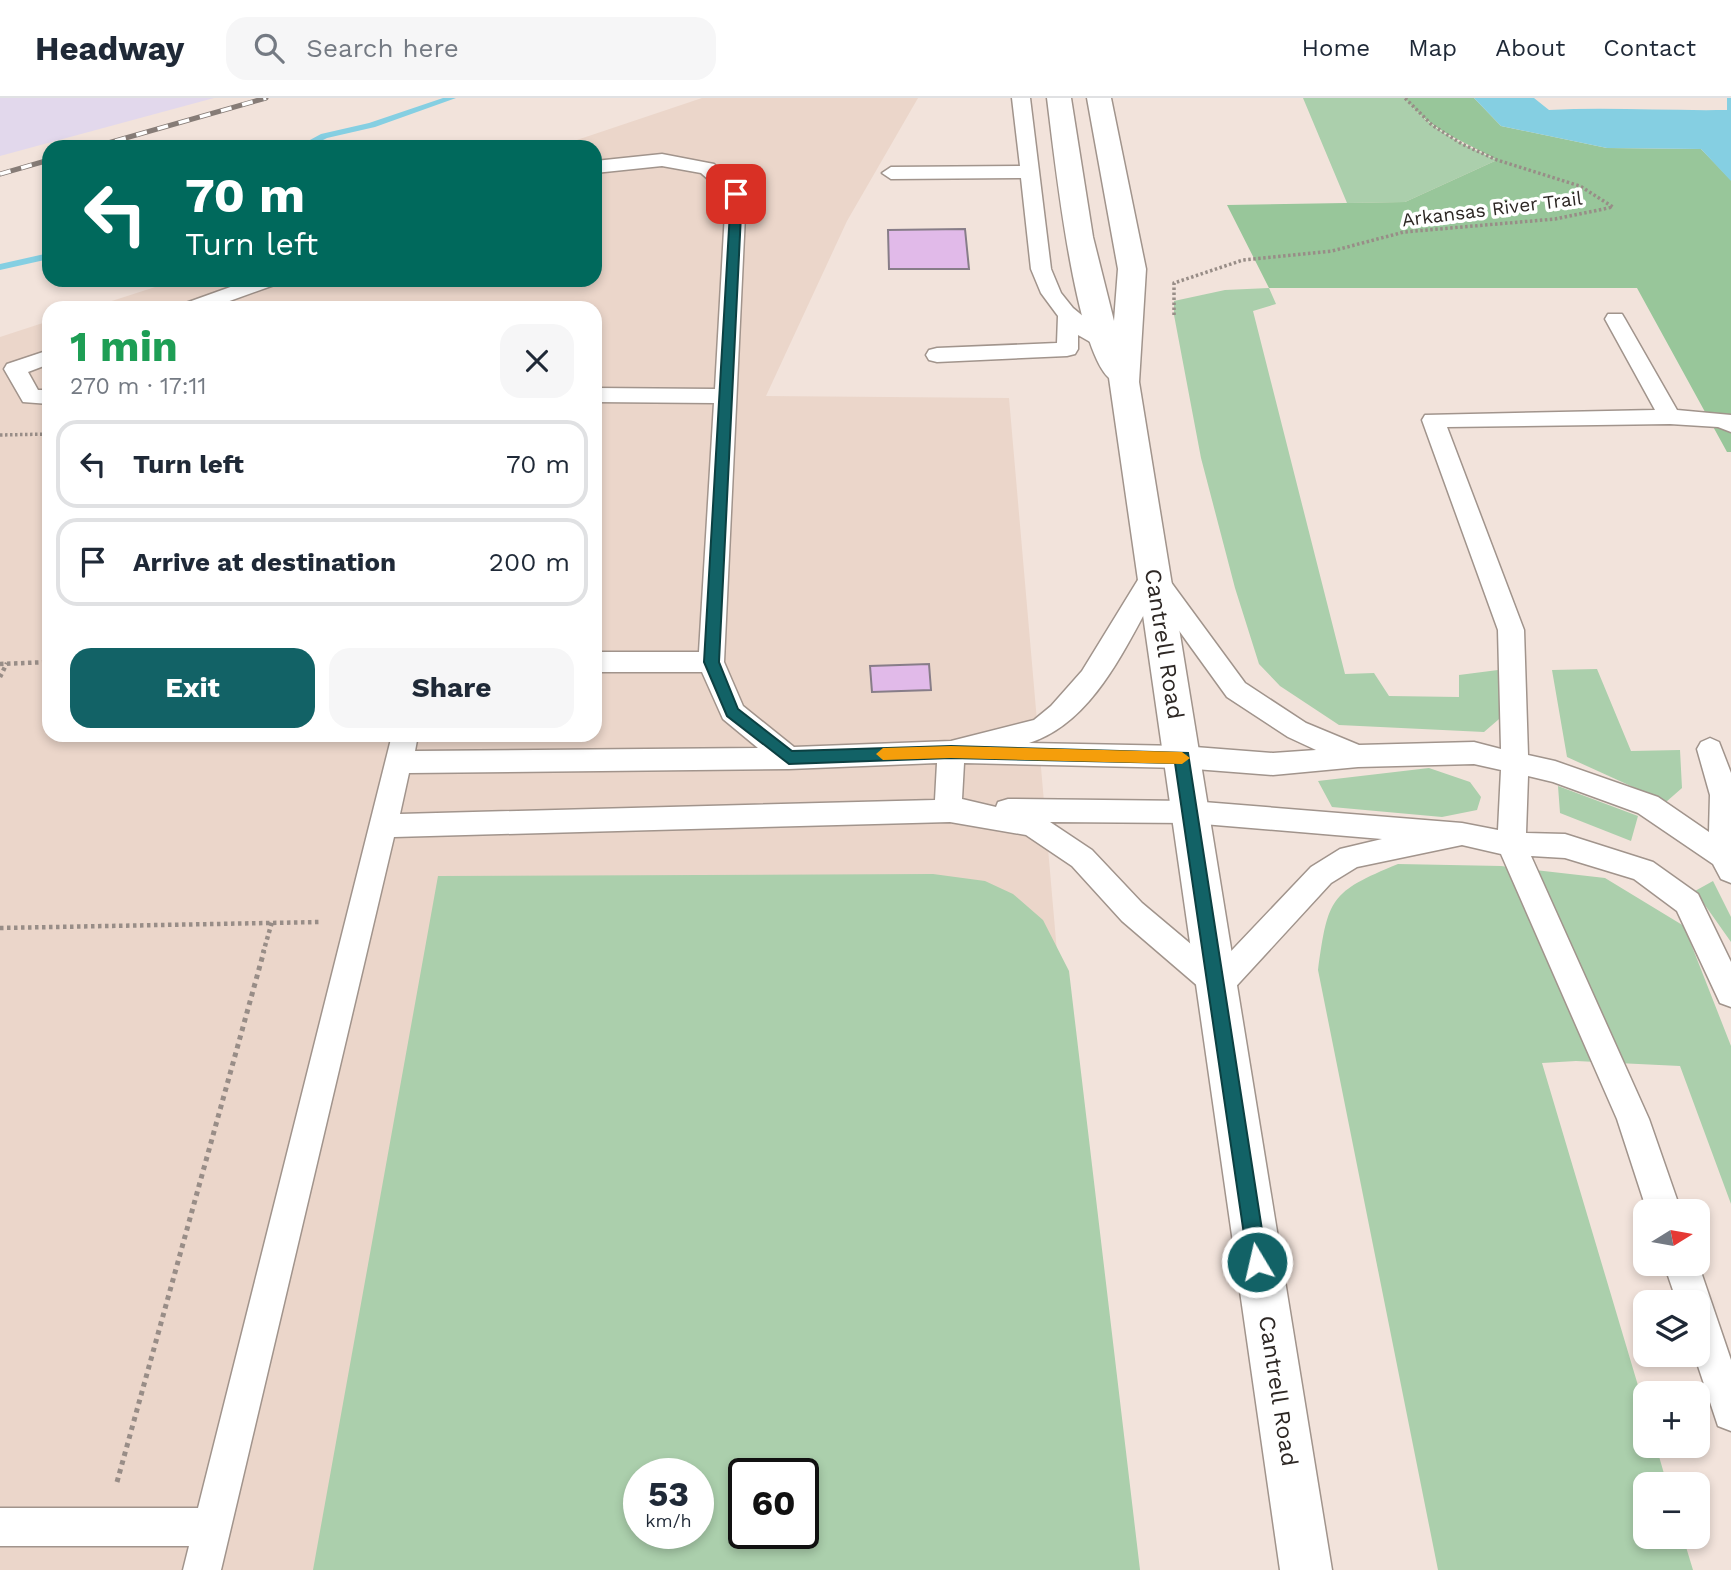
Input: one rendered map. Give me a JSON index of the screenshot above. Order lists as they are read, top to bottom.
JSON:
{
  "streets": {
    "main road": ["Cantrell Road"],
    "path": ["Arkansas River Trail"]
  },
  "north": "right",
  "page": {
    "header": "Headway",
    "search": "Search here",
    "nav": [
      "Home",
      "Map",
      "About",
      "Contact"
    ],
    "turn": ["70 m", "Turn left"],
    "heading": ["1 min", "270 m · 17:11"],
    "list": [
      {
        "name": "Turn left",
        "value": "70 m"
      },
      {
        "name": "Arrive at destination",
        "value": "200 m"
      }
    ],
    "buttons": ["Exit", "Share"],
    "map_buttons": ["+", "−"],
    "speed": "53 km/h",
    "limit": "60"
  }
}
